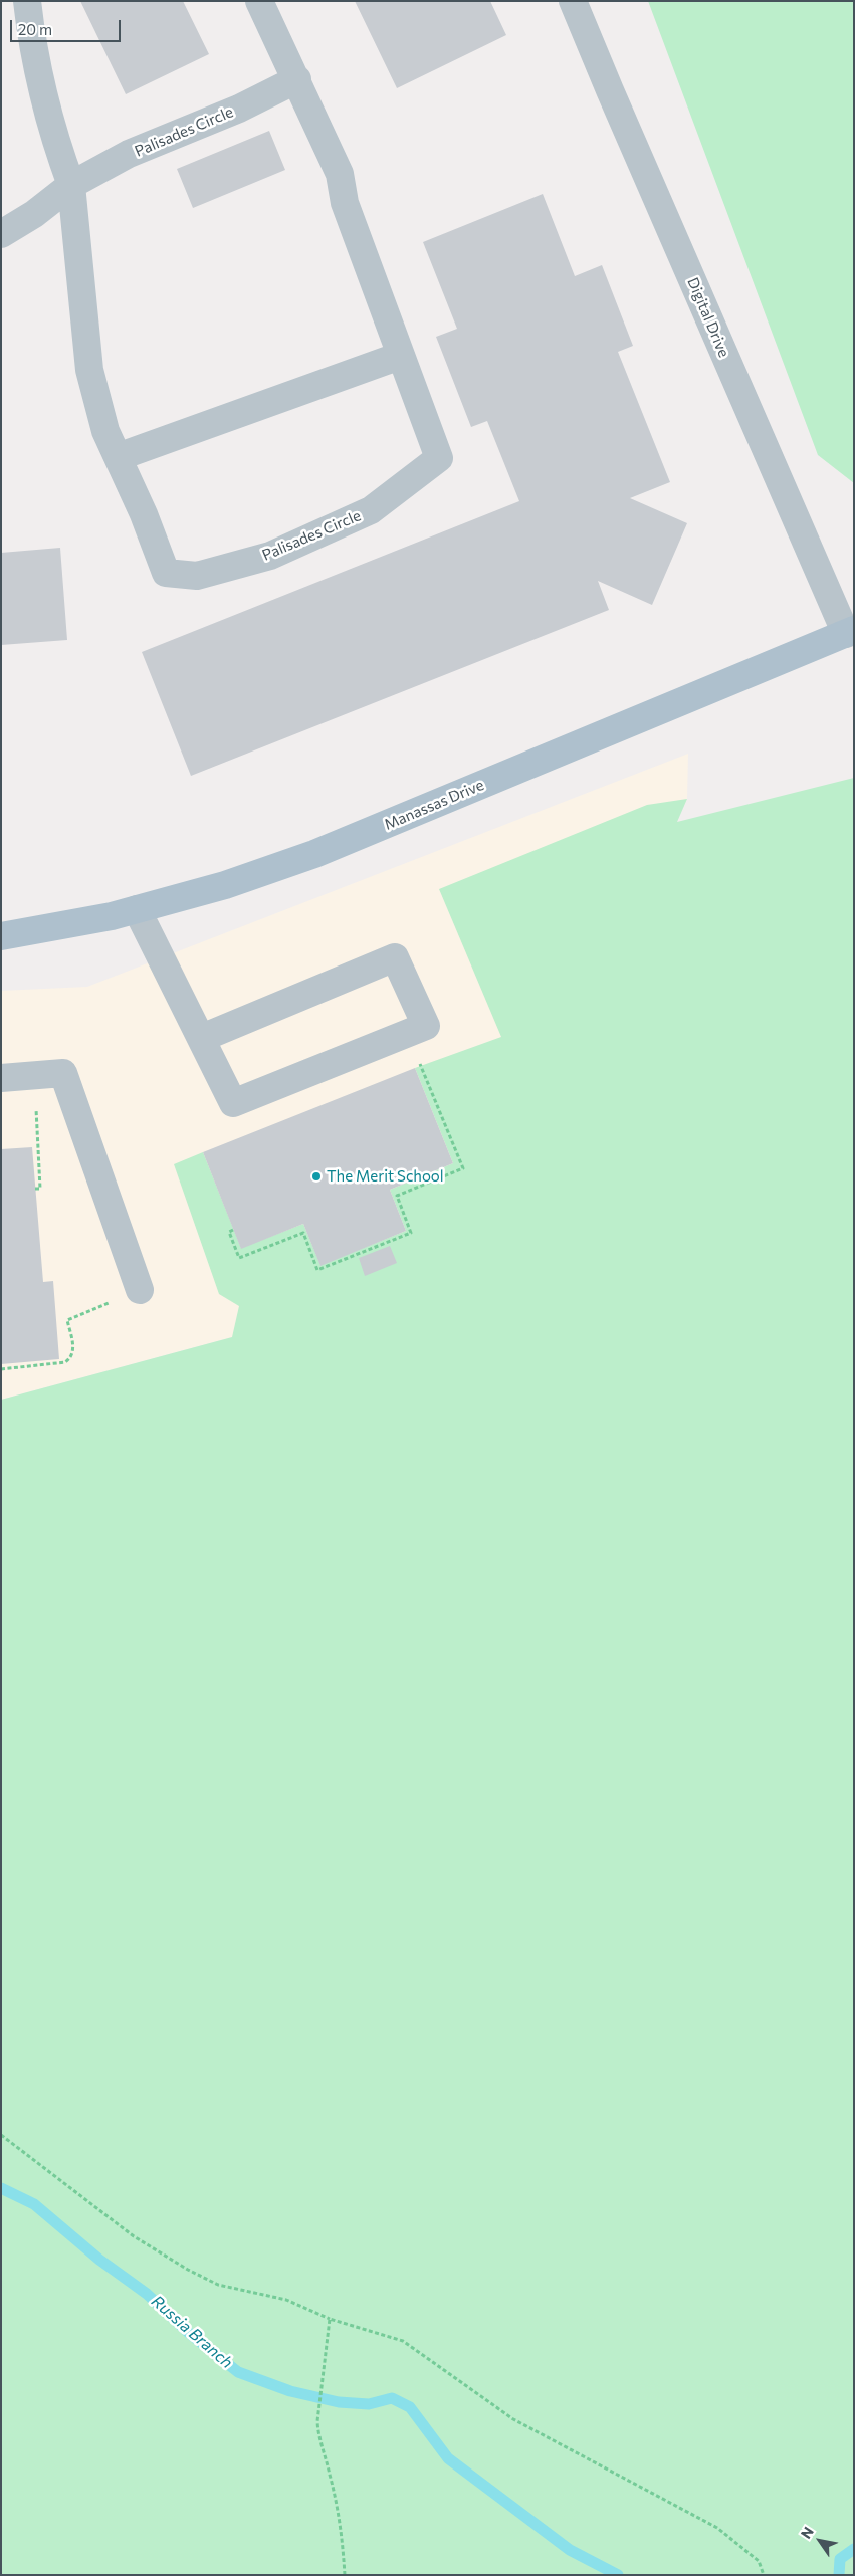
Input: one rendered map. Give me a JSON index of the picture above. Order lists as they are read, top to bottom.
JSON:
{
  "streets": {
    "main road": ["Manassas Drive"],
    "street": ["Palisades Circle", "Digital Drive"]
  },
  "crossings": [
    ["Digital Drive", "Manassas Drive"]
  ],
  "water": ["Russia Branch"],
  "places": ["The Merit School"],
  "scale_bar": "20 m",
  "north": "top left"
}
